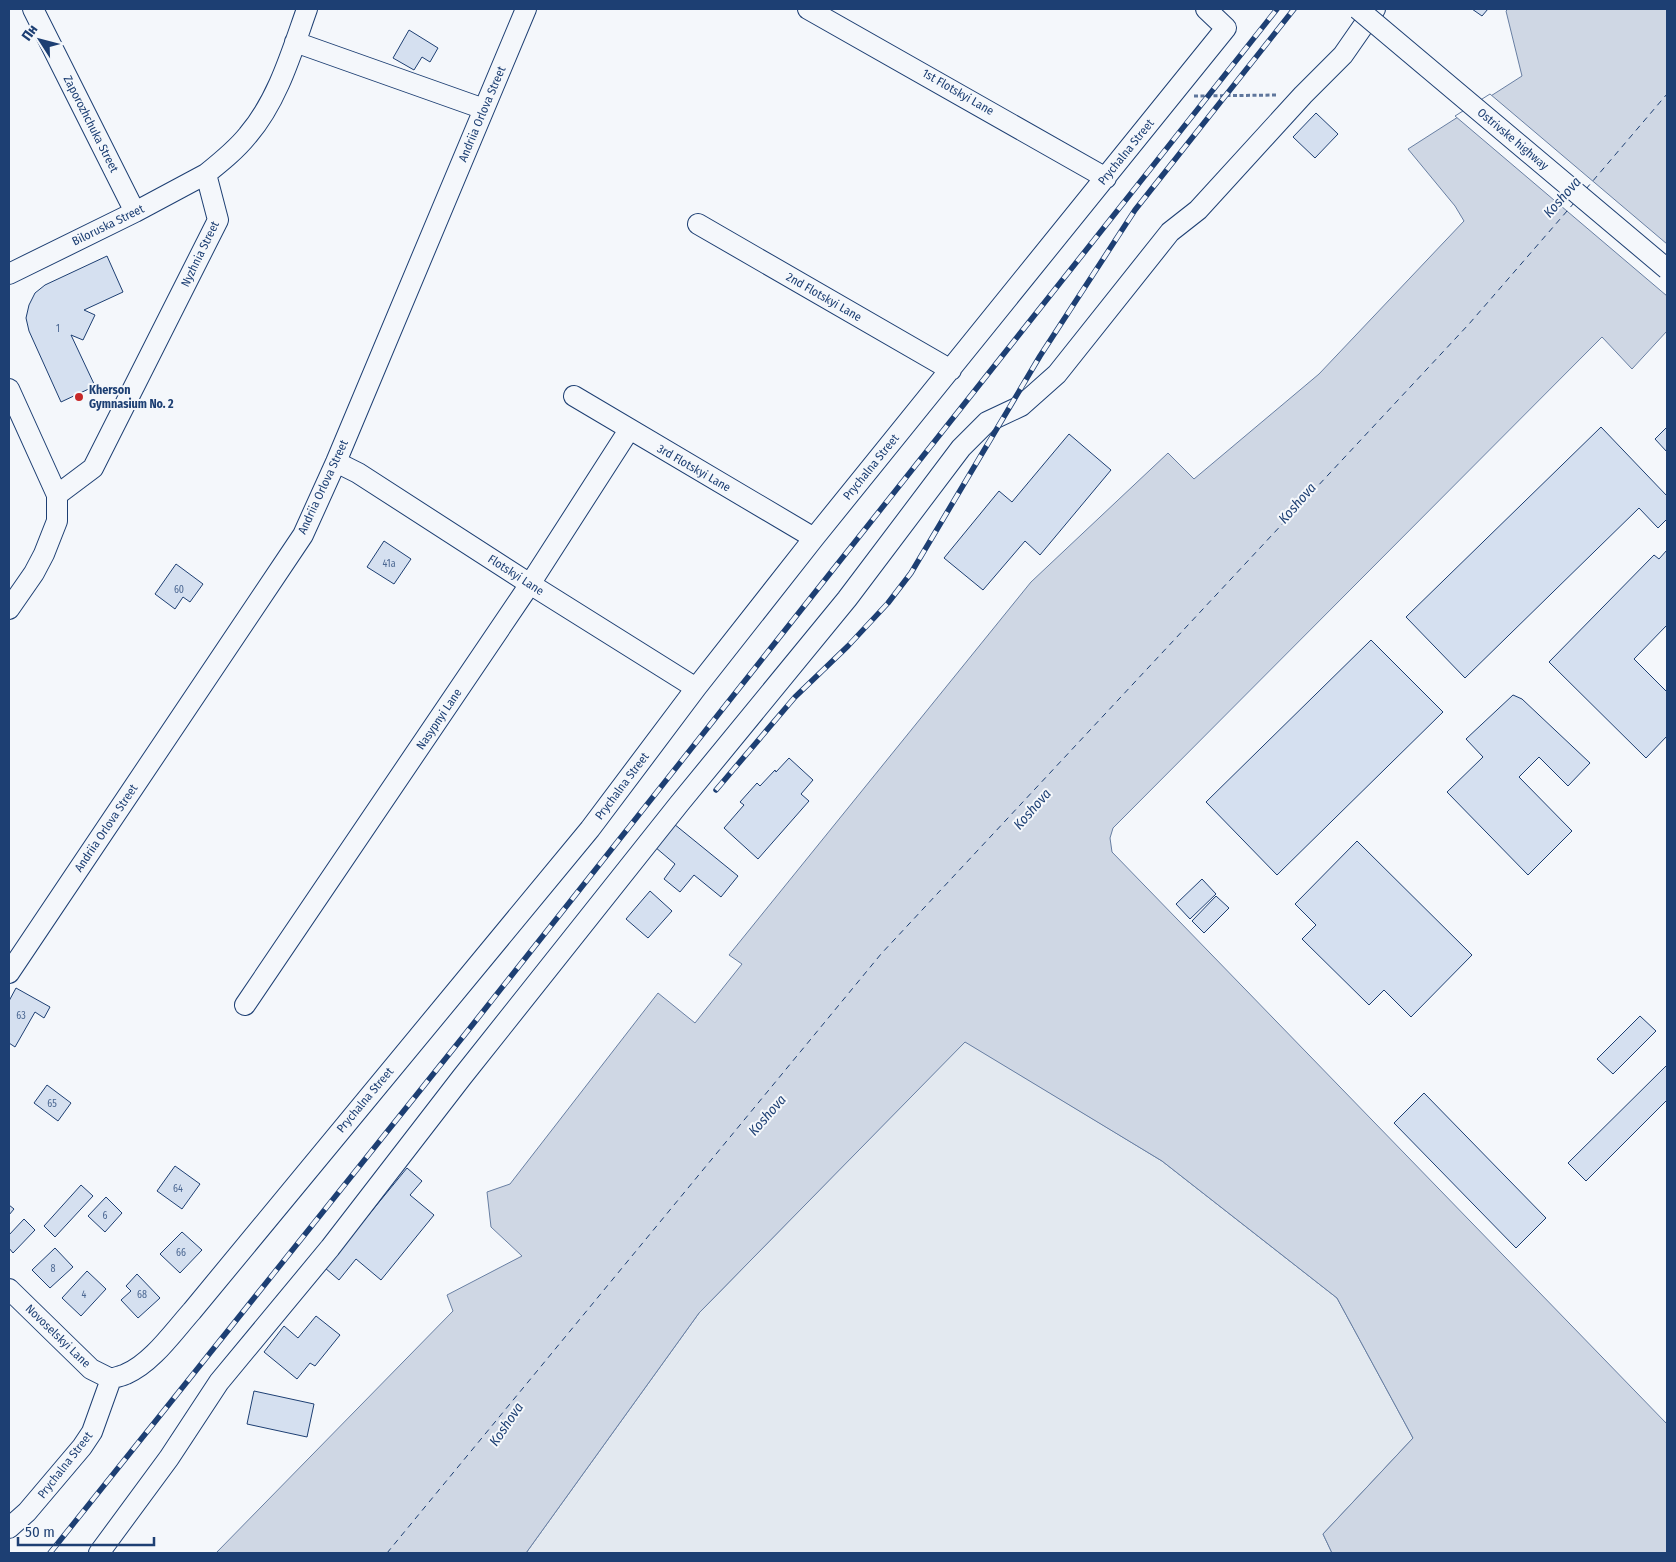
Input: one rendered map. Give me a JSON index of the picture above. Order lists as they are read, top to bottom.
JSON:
{
  "streets": {
    "street": [
      "1st Flotskyi Lane",
      "Andriia Orlova Street",
      "Zaporozhchuka Street",
      "Ostrivske highway",
      "Prychalna Street",
      "Biloruska Street",
      "Nyzhnia Street",
      "2nd Flotskyi Lane",
      "3rd Flotskyi Lane",
      "Flotskyi Lane",
      "Nasypnyi Lane",
      "Novoselskyi Lane"
    ]
  },
  "crossings": [
    ["1st Flotskyi Lane", "Prychalna Street"],
    ["Andriia Orlova Street", "Flotskyi Lane"],
    ["Zaporozhchuka Street", "Biloruska Street"],
    ["Prychalna Street", "2nd Flotskyi Lane"],
    ["Prychalna Street", "3rd Flotskyi Lane"],
    ["Prychalna Street", "Flotskyi Lane"],
    ["Prychalna Street", "Novoselskyi Lane"],
    ["Biloruska Street", "Nyzhnia Street"],
    ["3rd Flotskyi Lane", "Nasypnyi Lane"],
    ["Flotskyi Lane", "Nasypnyi Lane"]
  ],
  "water": ["Koshova"],
  "places": ["Kherson Gymnasium No. 2"],
  "house_numbers": [
    "1",
    "41а",
    "60",
    "63",
    "65",
    "64",
    "6",
    "66",
    "8",
    "4",
    "68"
  ],
  "scale_bar": "50 m",
  "north": "top left"
}
